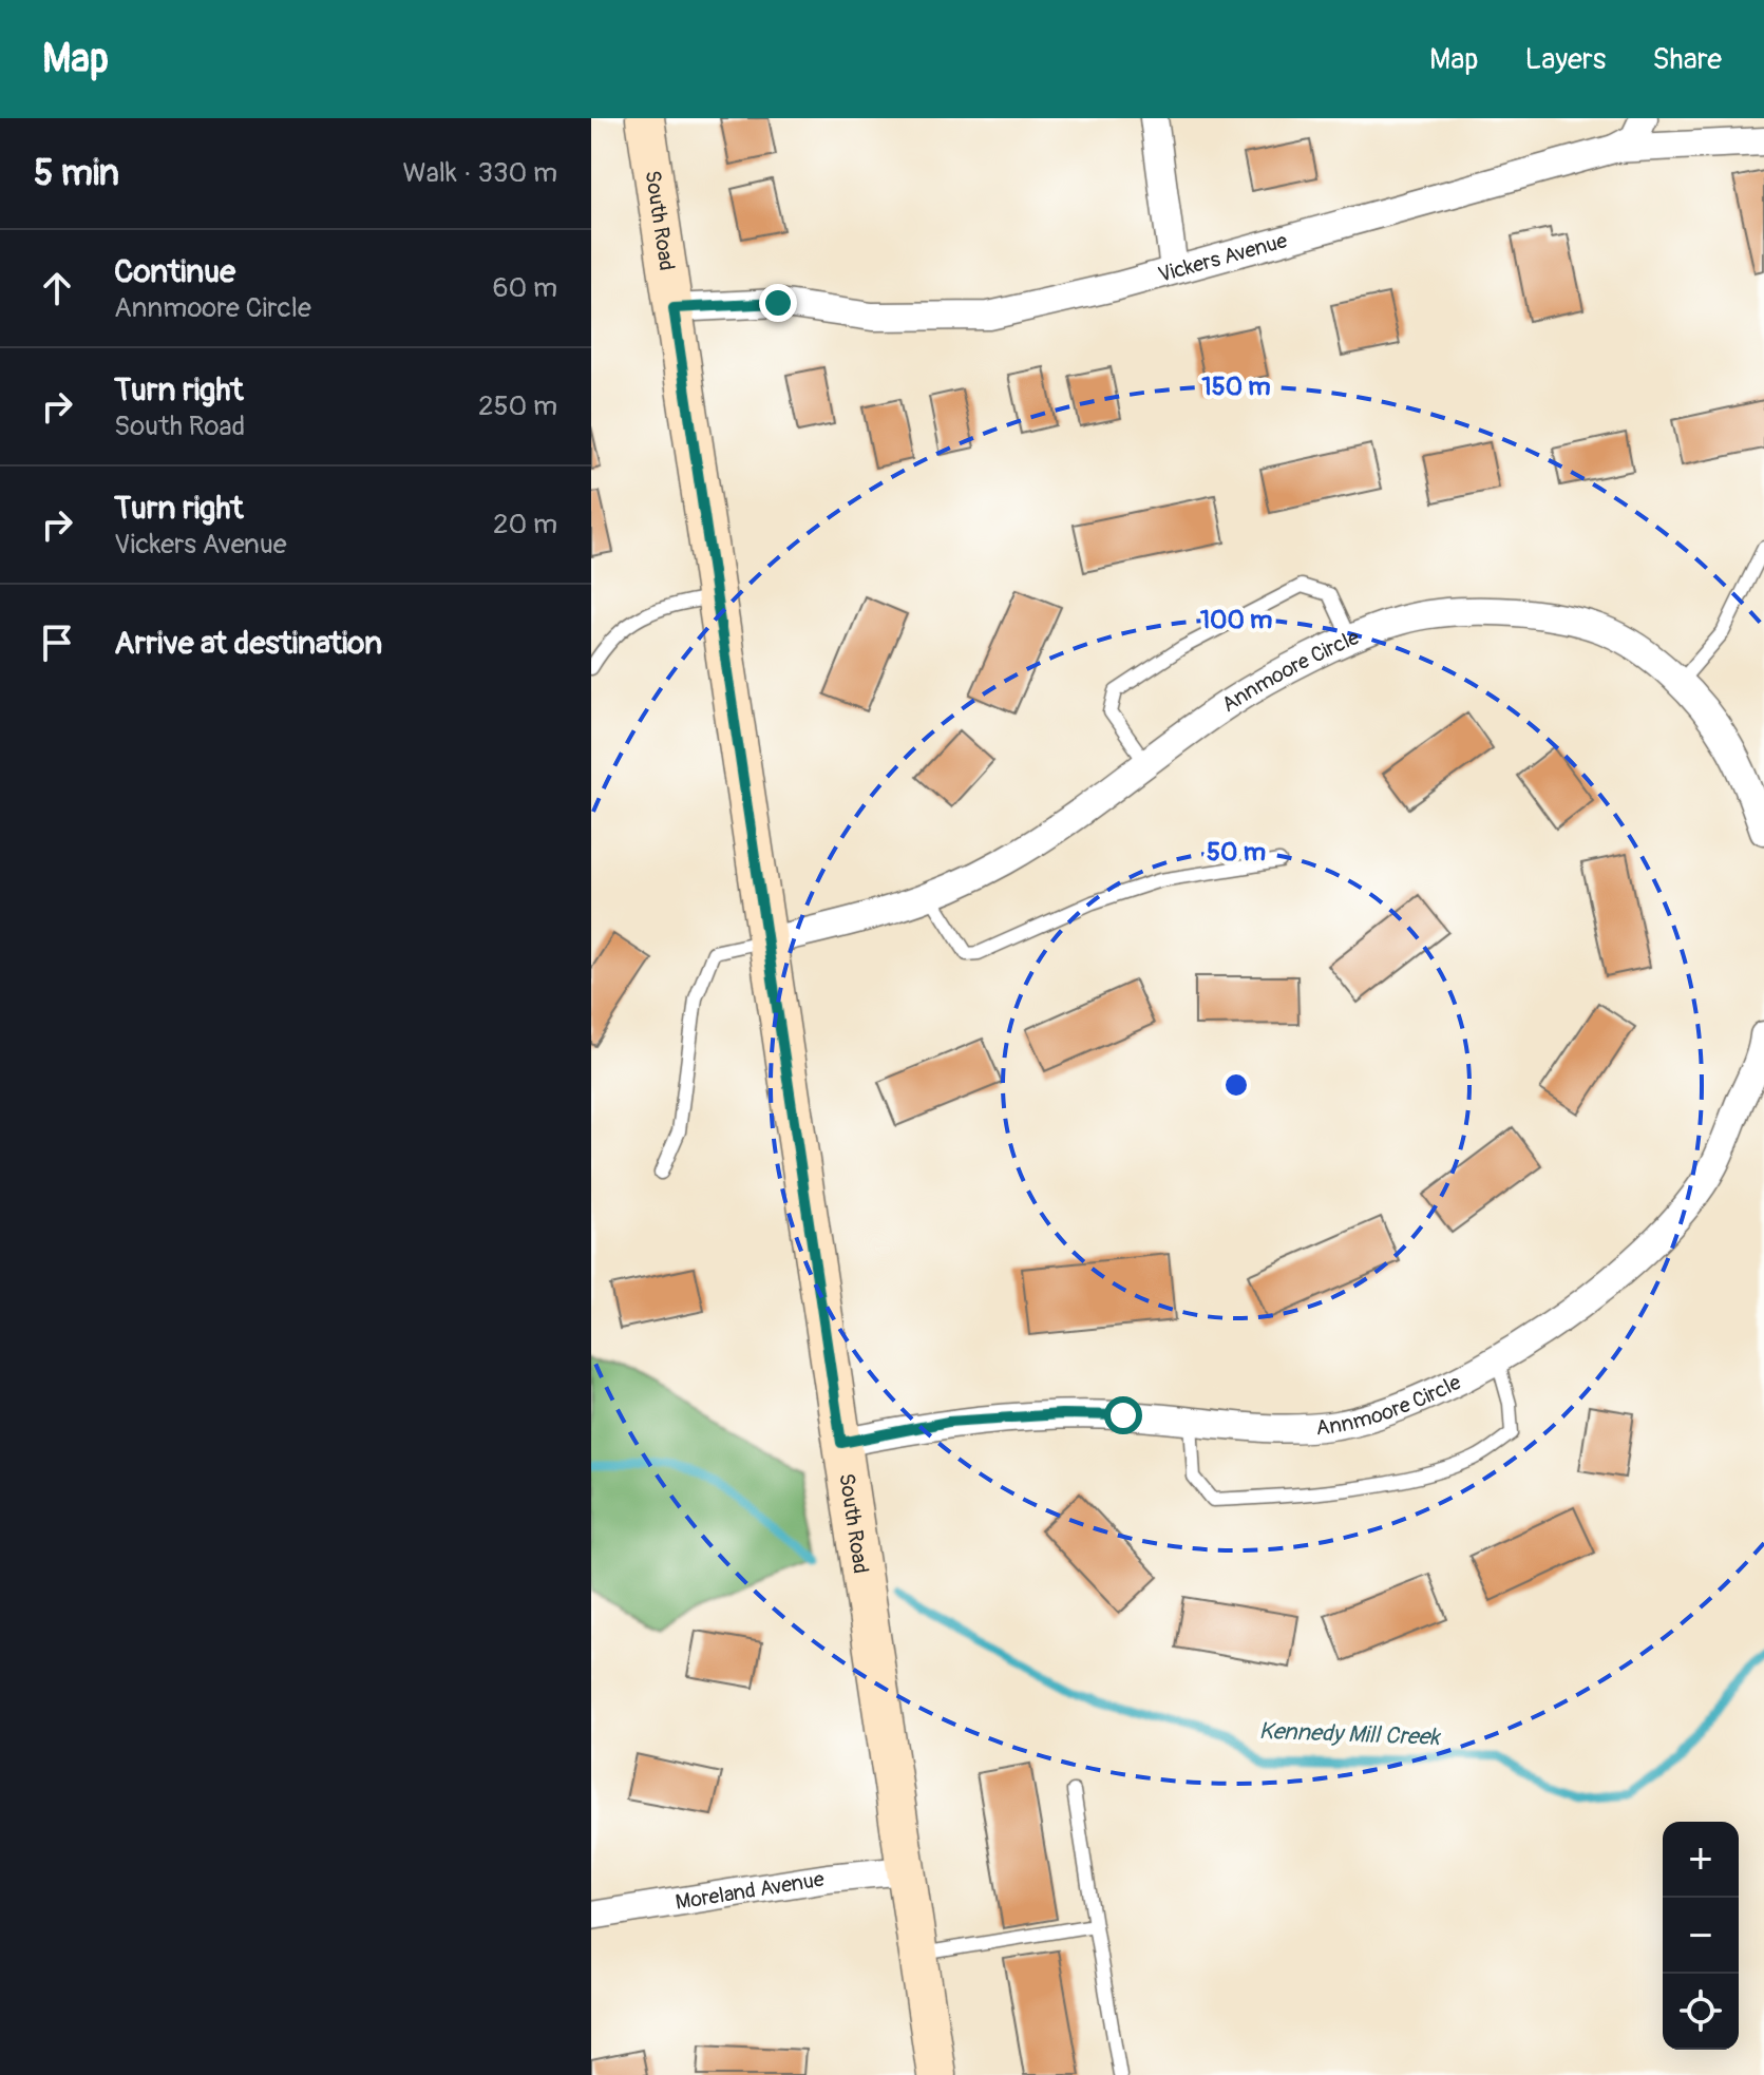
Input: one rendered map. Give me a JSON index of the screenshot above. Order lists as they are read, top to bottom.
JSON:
{
  "streets": {
    "street": [
      "South Road",
      "Vickers Avenue",
      "Annmoore Circle",
      "Moreland Avenue"
    ]
  },
  "crossings": [
    ["South Road", "Vickers Avenue"],
    ["South Road", "Annmoore Circle"],
    ["South Road", "Moreland Avenue"]
  ],
  "water": ["Kennedy Mill Creek"],
  "page": {
    "header": "Map",
    "nav": ["Map", "Layers", "Share"],
    "heading": ["5 min", "Walk · 330 m"],
    "list": [
      ["Continue", "Annmoore Circle", "60 m"],
      ["Turn right", "South Road", "250 m"],
      ["Turn right", "Vickers Avenue", "20 m"],
      "Arrive at destination"
    ],
    "map_buttons": ["+", "−"]
  },
  "rings": ["150 m", "100 m", "50 m"]
}
